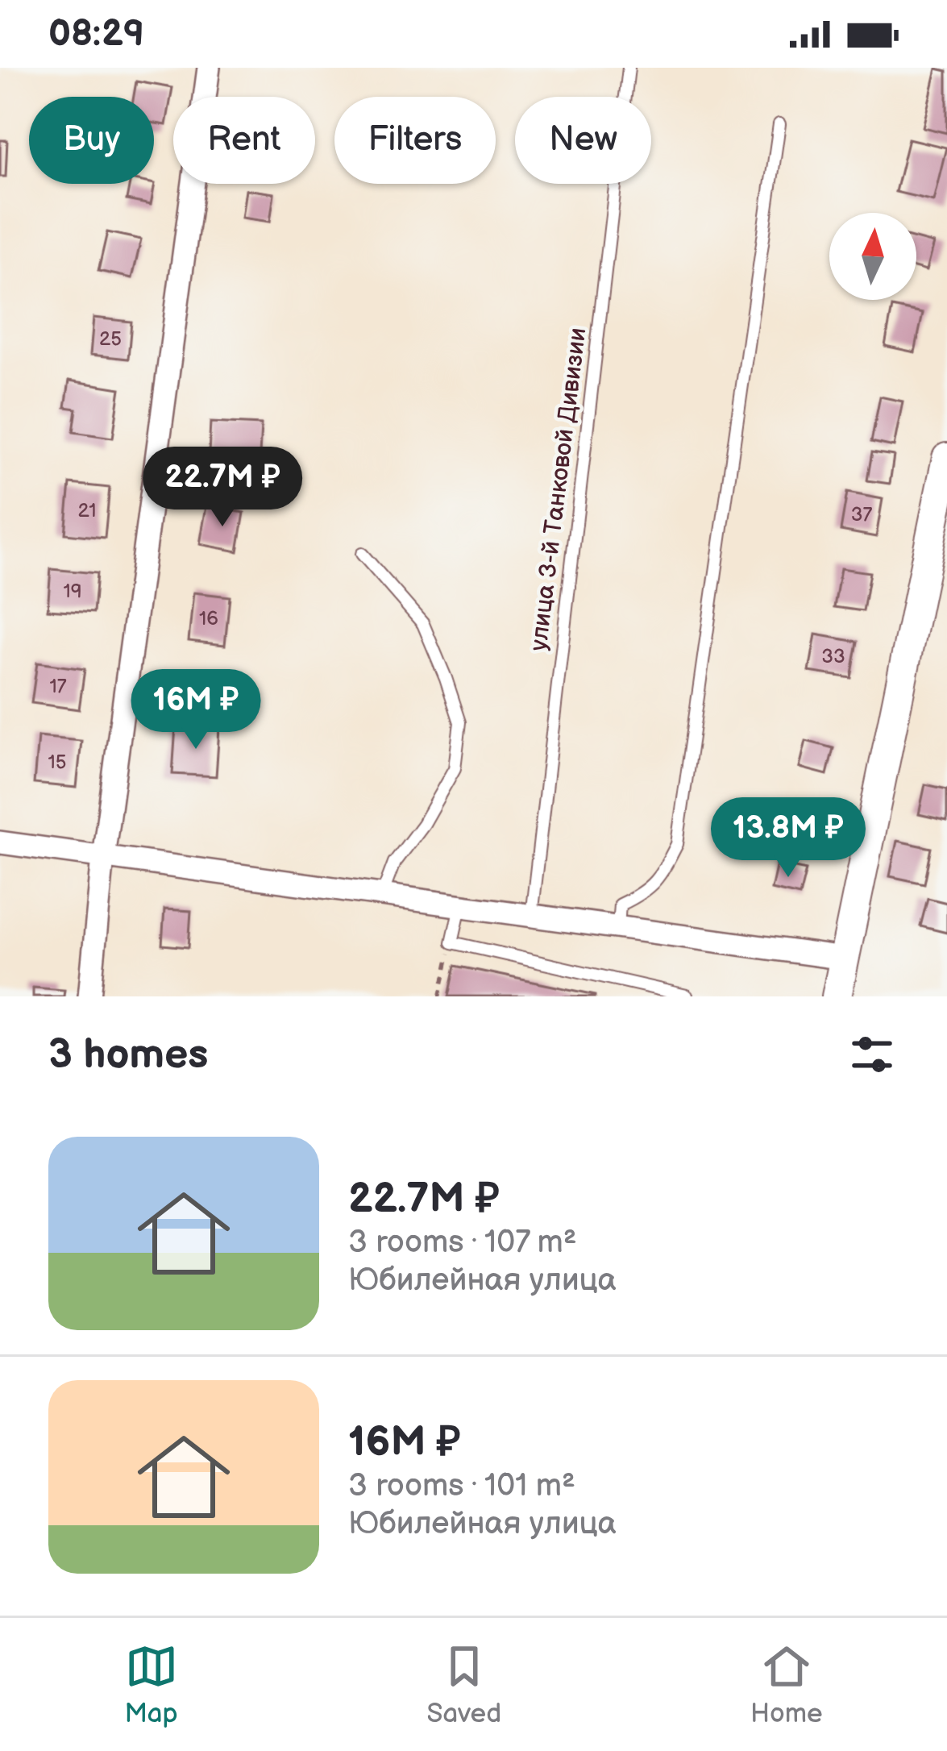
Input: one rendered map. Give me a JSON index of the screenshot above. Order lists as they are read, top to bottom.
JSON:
{
  "streets": {
    "lane": ["улица 3-й Танковой Дивизии"]
  },
  "house_numbers": [
    "25",
    "21",
    "37",
    "19",
    "16",
    "33",
    "17",
    "15"
  ],
  "north": "top",
  "page": {
    "status": "08:29",
    "chip": [
      "Buy",
      "Rent",
      "Filters",
      "New"
    ],
    "price": ["22.7M ₽", "16M ₽", "13.8M ₽"],
    "heading": "3 homes",
    "list": [
      {
        "name": "22.7M ₽",
        "note": "3 rooms · 107 m² · Юбилейная улица"
      },
      {
        "name": "16M ₽",
        "note": "3 rooms · 101 m² · Юбилейная улица"
      }
    ],
    "tabs": ["Map", "Saved", "Home"]
  }
}
